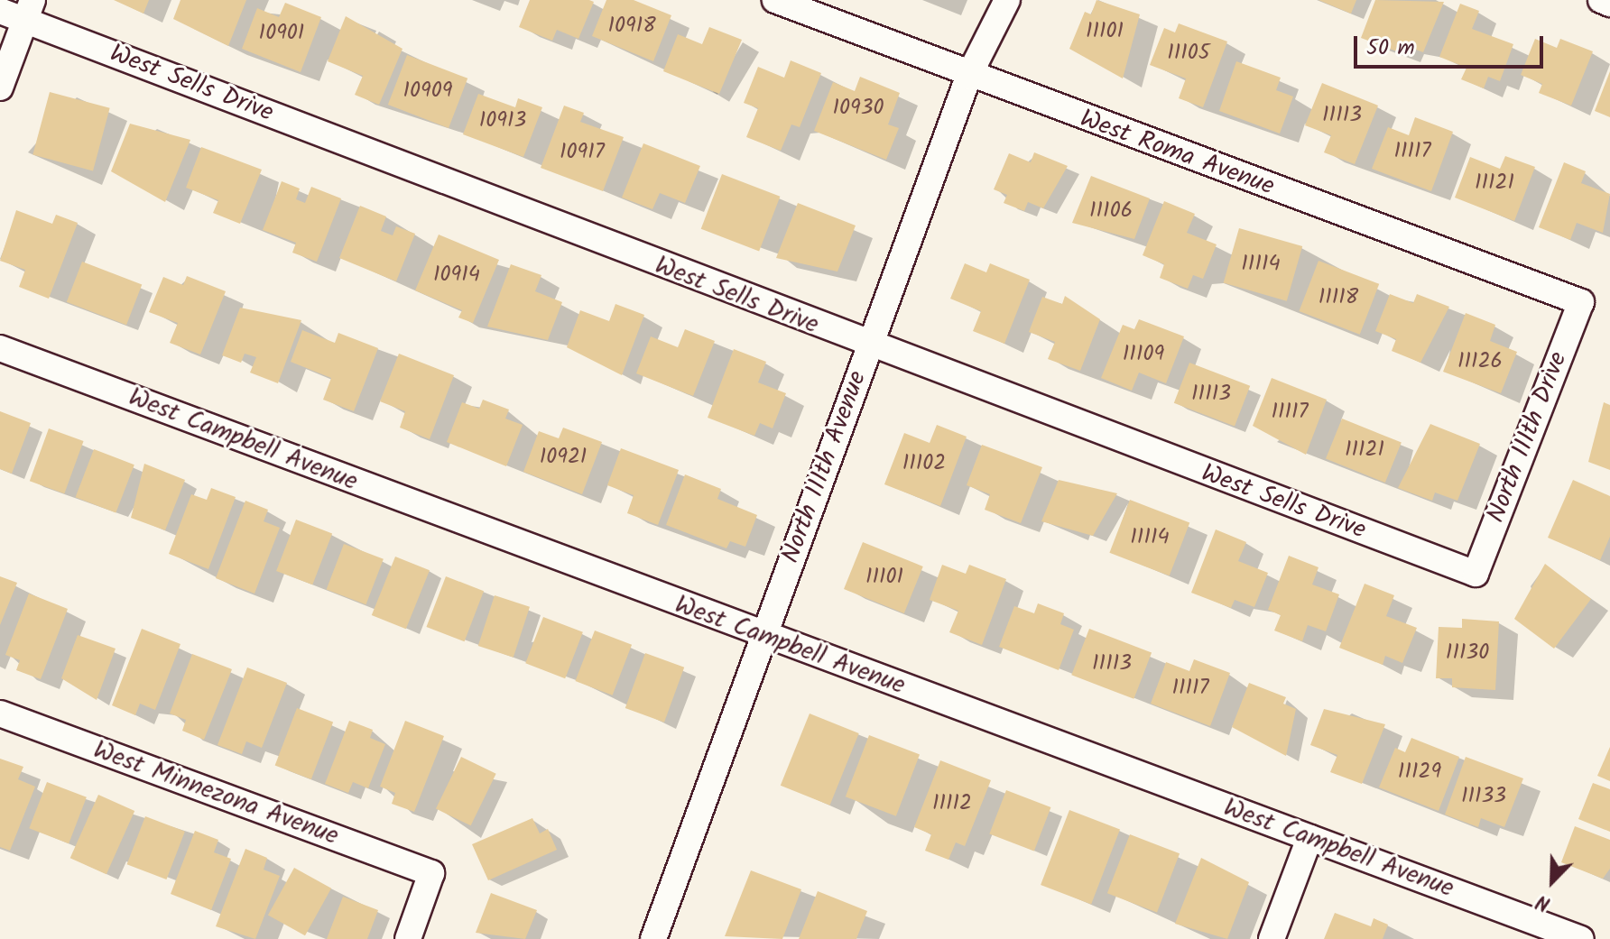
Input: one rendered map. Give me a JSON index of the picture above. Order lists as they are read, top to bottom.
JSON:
{
  "streets": {
    "street": [
      "West Sells Drive",
      "West Roma Avenue",
      "North 111th Drive",
      "West Campbell Avenue",
      "North 111th Avenue",
      "West Minnezona Avenue"
    ]
  },
  "crossings": [
    ["West Sells Drive", "North 111th Drive"],
    ["West Sells Drive", "North 111th Avenue"],
    ["West Roma Avenue", "North 111th Drive"],
    ["West Roma Avenue", "North 111th Avenue"],
    ["West Campbell Avenue", "North 111th Avenue"]
  ],
  "house_numbers": [
    "10918",
    "11101",
    "10901",
    "11105",
    "10909",
    "10930",
    "11113",
    "10913",
    "11117",
    "10917",
    "11121",
    "11106",
    "11114",
    "10914",
    "11118",
    "11109",
    "11126",
    "11113",
    "11117",
    "11121",
    "10921",
    "11102",
    "11114",
    "11101",
    "11130",
    "11113",
    "11117",
    "11129",
    "11133",
    "11112"
  ],
  "scale_bar": "50 m",
  "north": "bottom left"
}
